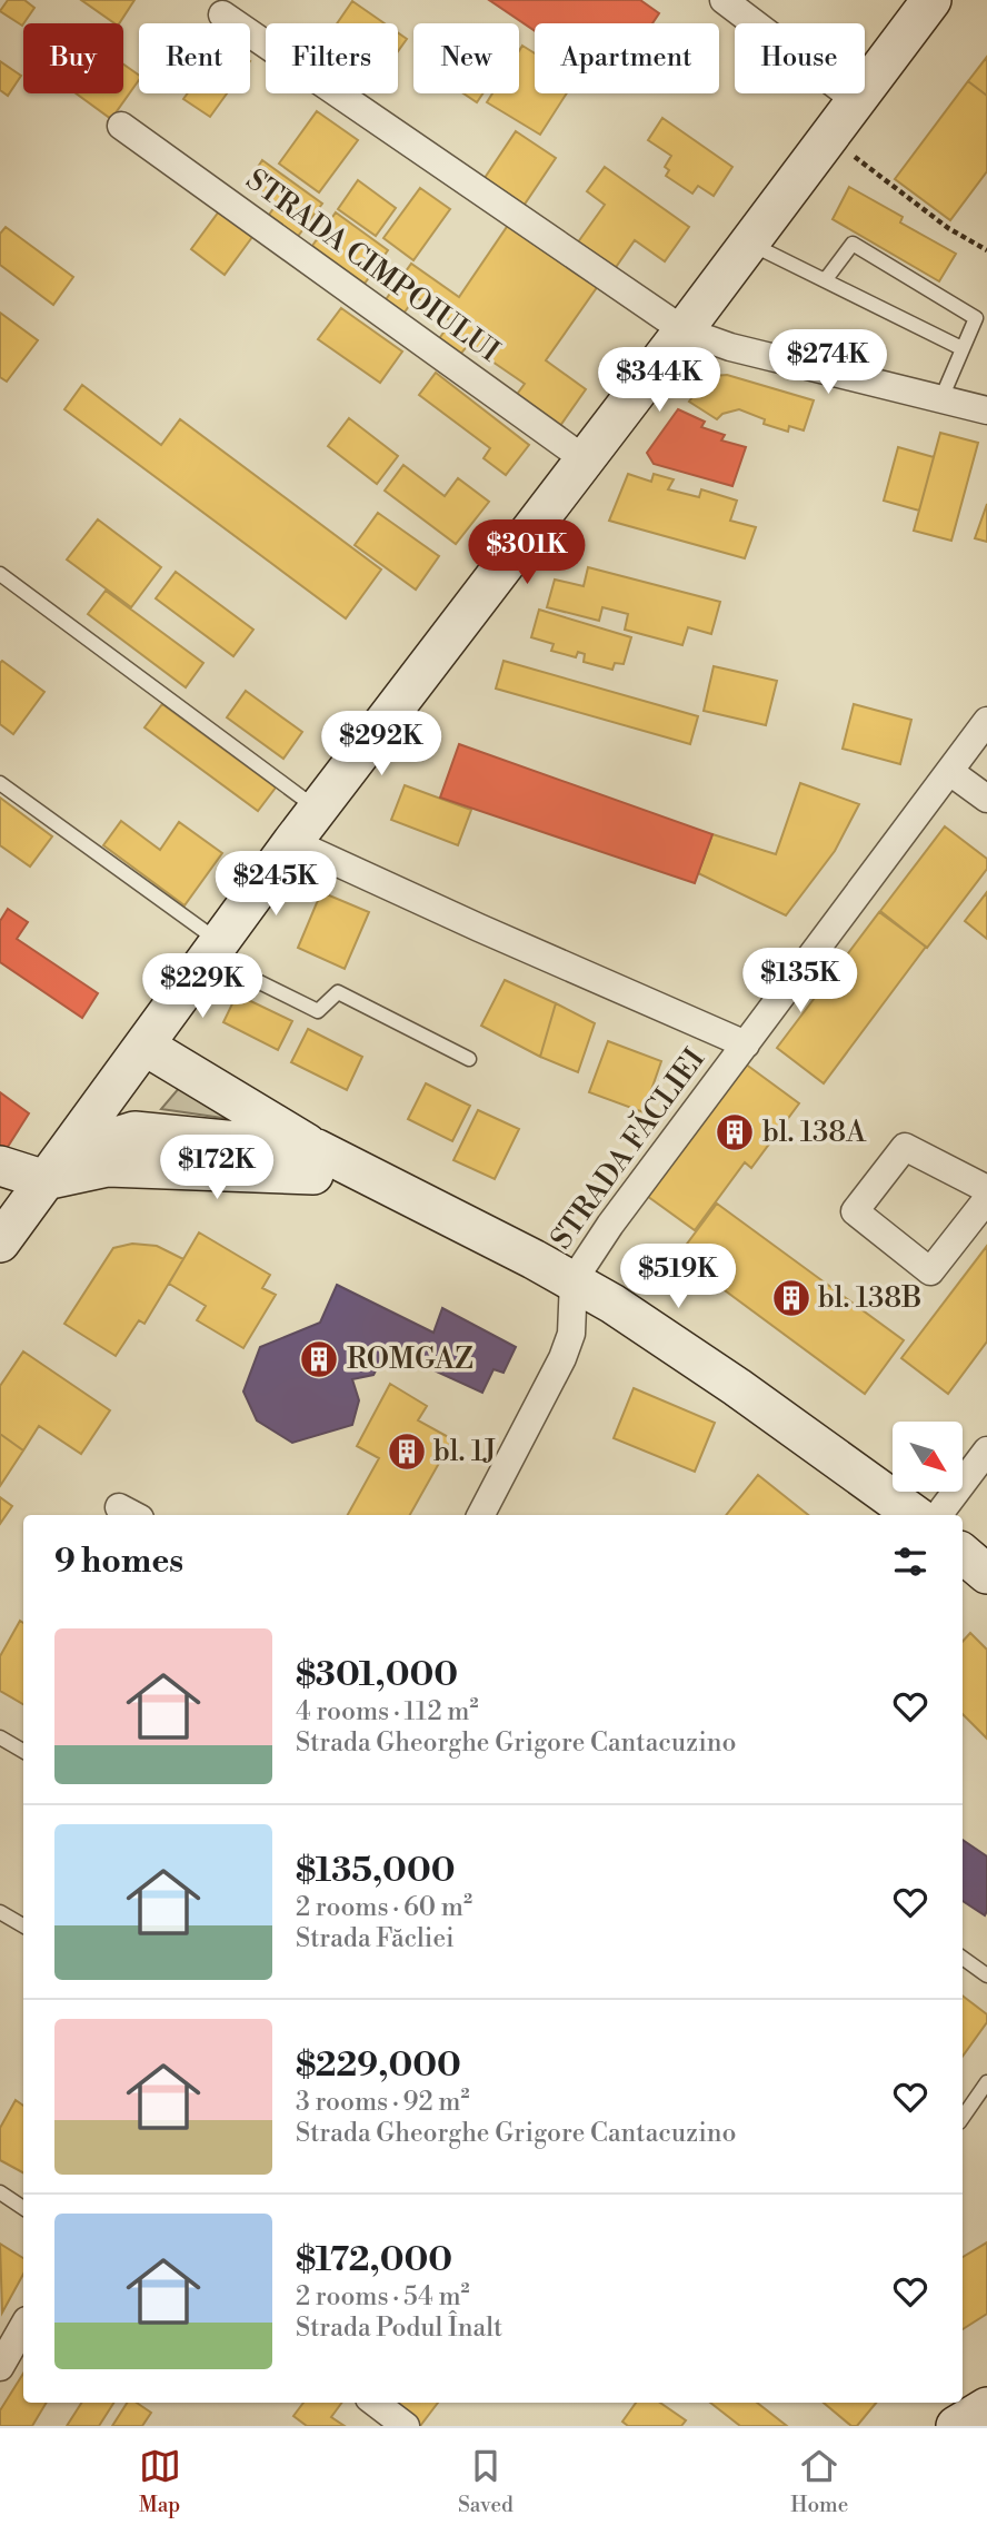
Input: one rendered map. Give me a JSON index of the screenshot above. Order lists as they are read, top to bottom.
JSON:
{
  "streets": {
    "street": ["STRADA CIMPOIULUI", "STRADA FĂCLIEI"]
  },
  "places": {
    "building": [
      "bl. 138A",
      "bl. 138B",
      "ROMGAZ",
      "bl. 1J"
    ]
  },
  "north": "bottom right",
  "page": {
    "chip": [
      "Buy",
      "Rent",
      "Filters",
      "New",
      "Apartment",
      "House"
    ],
    "price": [
      "$274K",
      "$344K",
      "$301K",
      "$292K",
      "$245K",
      "$135K",
      "$229K",
      "$172K",
      "$519K"
    ],
    "heading": "9 homes",
    "list": [
      {
        "name": "$301,000",
        "note": "4 rooms · 112 m² · Strada Gheorghe Grigore Cantacuzino"
      },
      {
        "name": "$135,000",
        "note": "2 rooms · 60 m² · Strada Făcliei"
      },
      {
        "name": "$229,000",
        "note": "3 rooms · 92 m² · Strada Gheorghe Grigore Cantacuzino"
      },
      {
        "name": "$172,000",
        "note": "2 rooms · 54 m² · Strada Podul Înalt"
      }
    ],
    "tabs": ["Map", "Saved", "Home"]
  }
}
